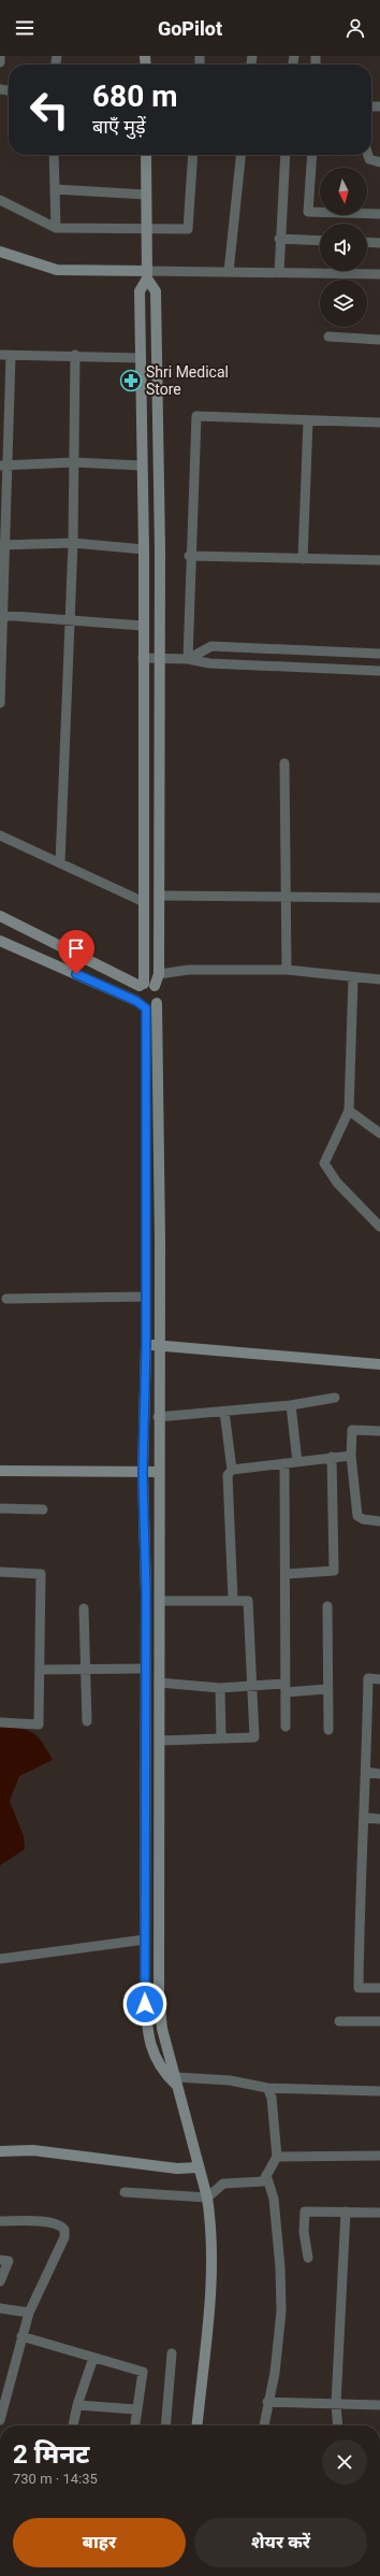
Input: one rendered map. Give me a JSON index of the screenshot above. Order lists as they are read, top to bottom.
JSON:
{
  "places": {
    "pharmacy": ["Shri Medical Store"]
  },
  "north": "bottom",
  "page": {
    "header": "GoPilot",
    "turn": ["680 m", "बाएँ मुड़ें"],
    "heading": ["2 मिनट", "730 m · 14:35"],
    "buttons": ["बाहर", "शेयर करें"]
  }
}
